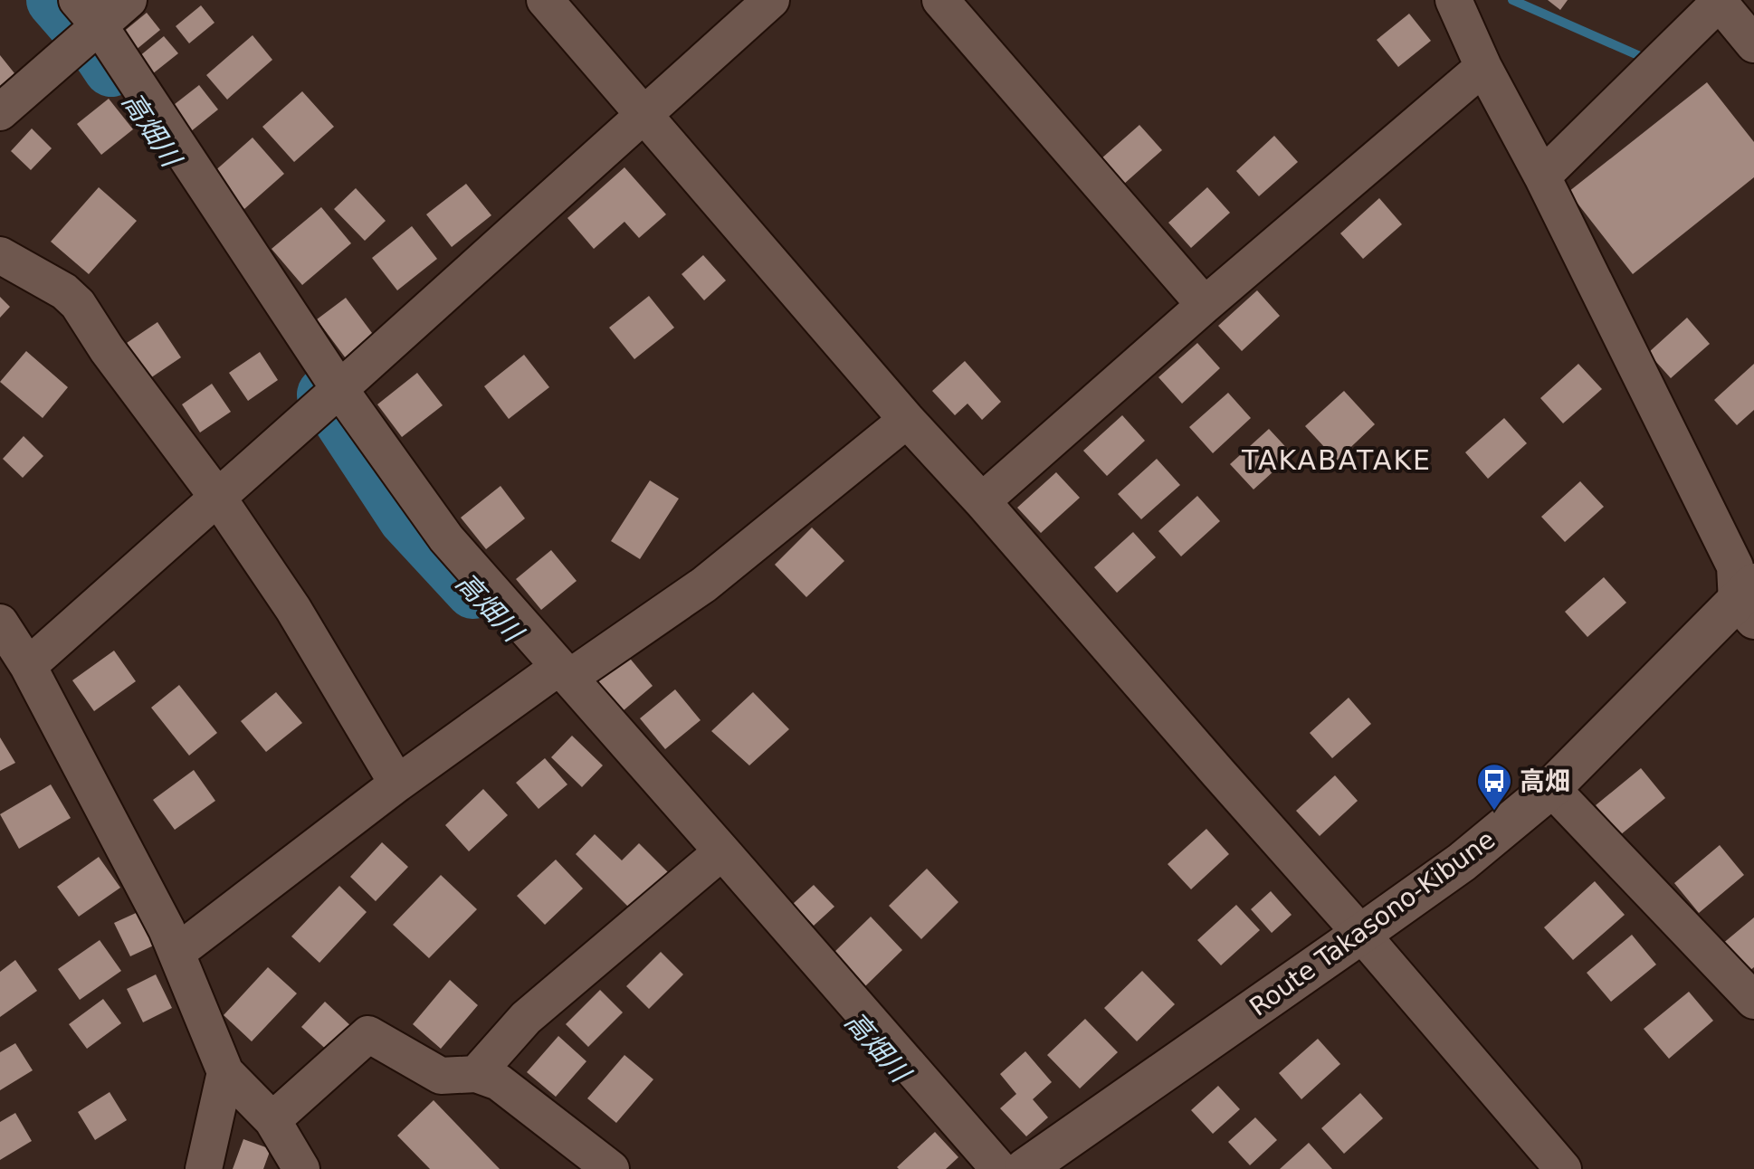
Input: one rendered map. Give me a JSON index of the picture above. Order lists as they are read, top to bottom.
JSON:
{
  "streets": {
    "main road": ["Route Takasono-Kibune"]
  },
  "districts": ["TAKABATAKE"],
  "water": ["高畑川"],
  "places": {
    "bus stop": ["高畑"]
  }
}
